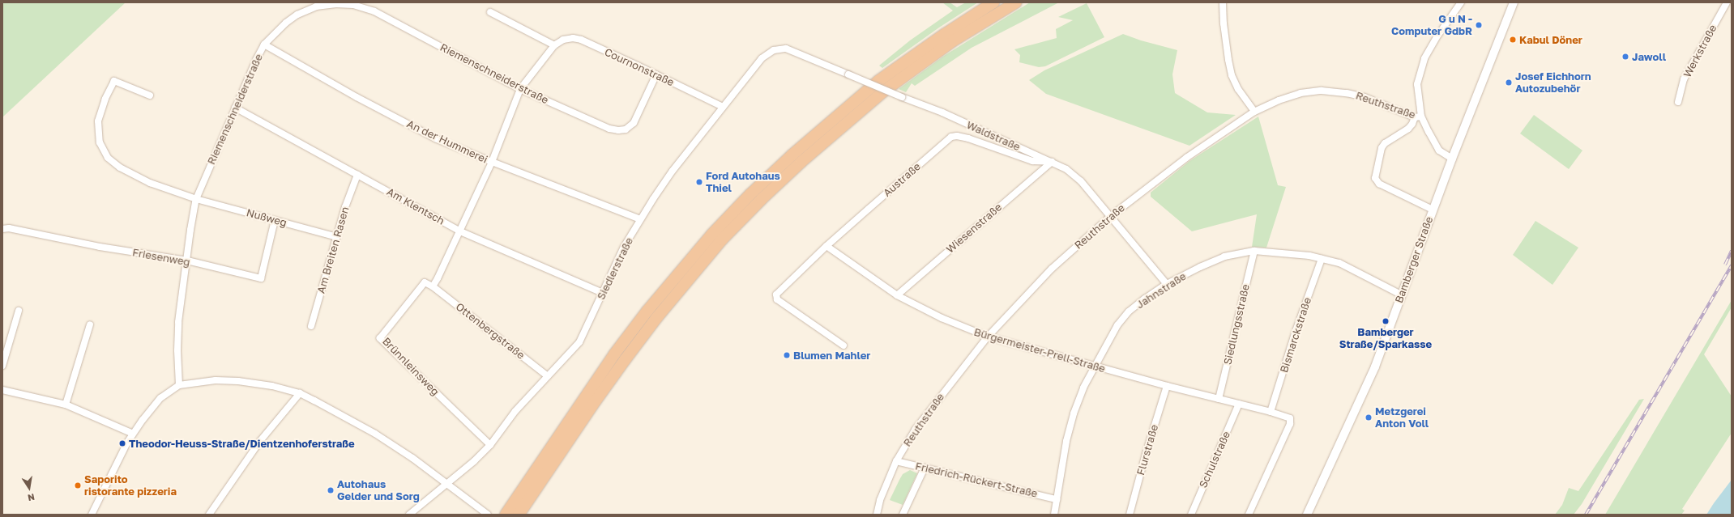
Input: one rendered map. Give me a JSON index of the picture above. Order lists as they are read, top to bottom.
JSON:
{
  "streets": {
    "street": [
      "Werkstraße",
      "Cournonstraße",
      "Riemenschneiderstraße",
      "Reuthstraße",
      "Waldstraße",
      "An der Hummerei",
      "Austraße",
      "Am Klentsch",
      "Nußweg",
      "Wiesenstraße",
      "Am Breiten Rasen",
      "Friesenweg",
      "Bamberger Straße",
      "Siedlerstraße",
      "Jahnstraße",
      "Siedlungsstraße",
      "Ottenbergstraße",
      "Bismarckstraße",
      "Bürgermeister-Prell-Straße",
      "Brünnleinsweg",
      "Flurstraße",
      "Schulstraße",
      "Friedrich-Rückert-Straße"
    ]
  },
  "crossings": [
    ["Cournonstraße", "Riemenschneiderstraße"],
    ["Cournonstraße", "An der Hummerei"],
    ["Cournonstraße", "Am Klentsch"],
    ["Cournonstraße", "Siedlerstraße"],
    ["Cournonstraße", "Ottenbergstraße"],
    ["Riemenschneiderstraße", "An der Hummerei"],
    ["Riemenschneiderstraße", "Am Klentsch"],
    ["Riemenschneiderstraße", "Nußweg"],
    ["Riemenschneiderstraße", "Friesenweg"],
    ["Reuthstraße", "Waldstraße"],
    ["Reuthstraße", "Bürgermeister-Prell-Straße"],
    ["Reuthstraße", "Friedrich-Rückert-Straße"],
    ["Waldstraße", "Austraße"],
    ["Waldstraße", "Wiesenstraße"],
    ["Waldstraße", "Siedlerstraße"],
    ["Waldstraße", "Jahnstraße"],
    ["An der Hummerei", "Siedlerstraße"],
    ["Austraße", "Wiesenstraße"],
    ["Austraße", "Bürgermeister-Prell-Straße"],
    ["Am Klentsch", "Am Breiten Rasen"],
    ["Am Klentsch", "Siedlerstraße"],
    ["Nußweg", "Am Breiten Rasen"],
    ["Nußweg", "Friesenweg"],
    ["Wiesenstraße", "Bürgermeister-Prell-Straße"],
    ["Bamberger Straße", "Jahnstraße"],
    ["Siedlerstraße", "Ottenbergstraße"],
    ["Siedlerstraße", "Brünnleinsweg"],
    ["Jahnstraße", "Siedlungsstraße"],
    ["Jahnstraße", "Bismarckstraße"],
    ["Jahnstraße", "Bürgermeister-Prell-Straße"],
    ["Jahnstraße", "Friedrich-Rückert-Straße"],
    ["Siedlungsstraße", "Bürgermeister-Prell-Straße"],
    ["Ottenbergstraße", "Brünnleinsweg"],
    ["Bismarckstraße", "Bürgermeister-Prell-Straße"],
    ["Bürgermeister-Prell-Straße", "Flurstraße"],
    ["Bürgermeister-Prell-Straße", "Schulstraße"]
  ],
  "places": [
    "G u N - Computer GdbR",
    "Kabul Döner",
    "Jawoll",
    "Josef Eichhorn Autozubehör",
    "Ford Autohaus Thiel",
    "Bamberger Straße/Sparkasse",
    "Blumen Mahler",
    "Metzgerei Anton Voll",
    "Theodor-Heuss-Straße/Dientzenhoferstraße",
    "Saporito ristorante pizzeria",
    "Autohaus Gelder und Sorg"
  ],
  "north": "bottom"
}
